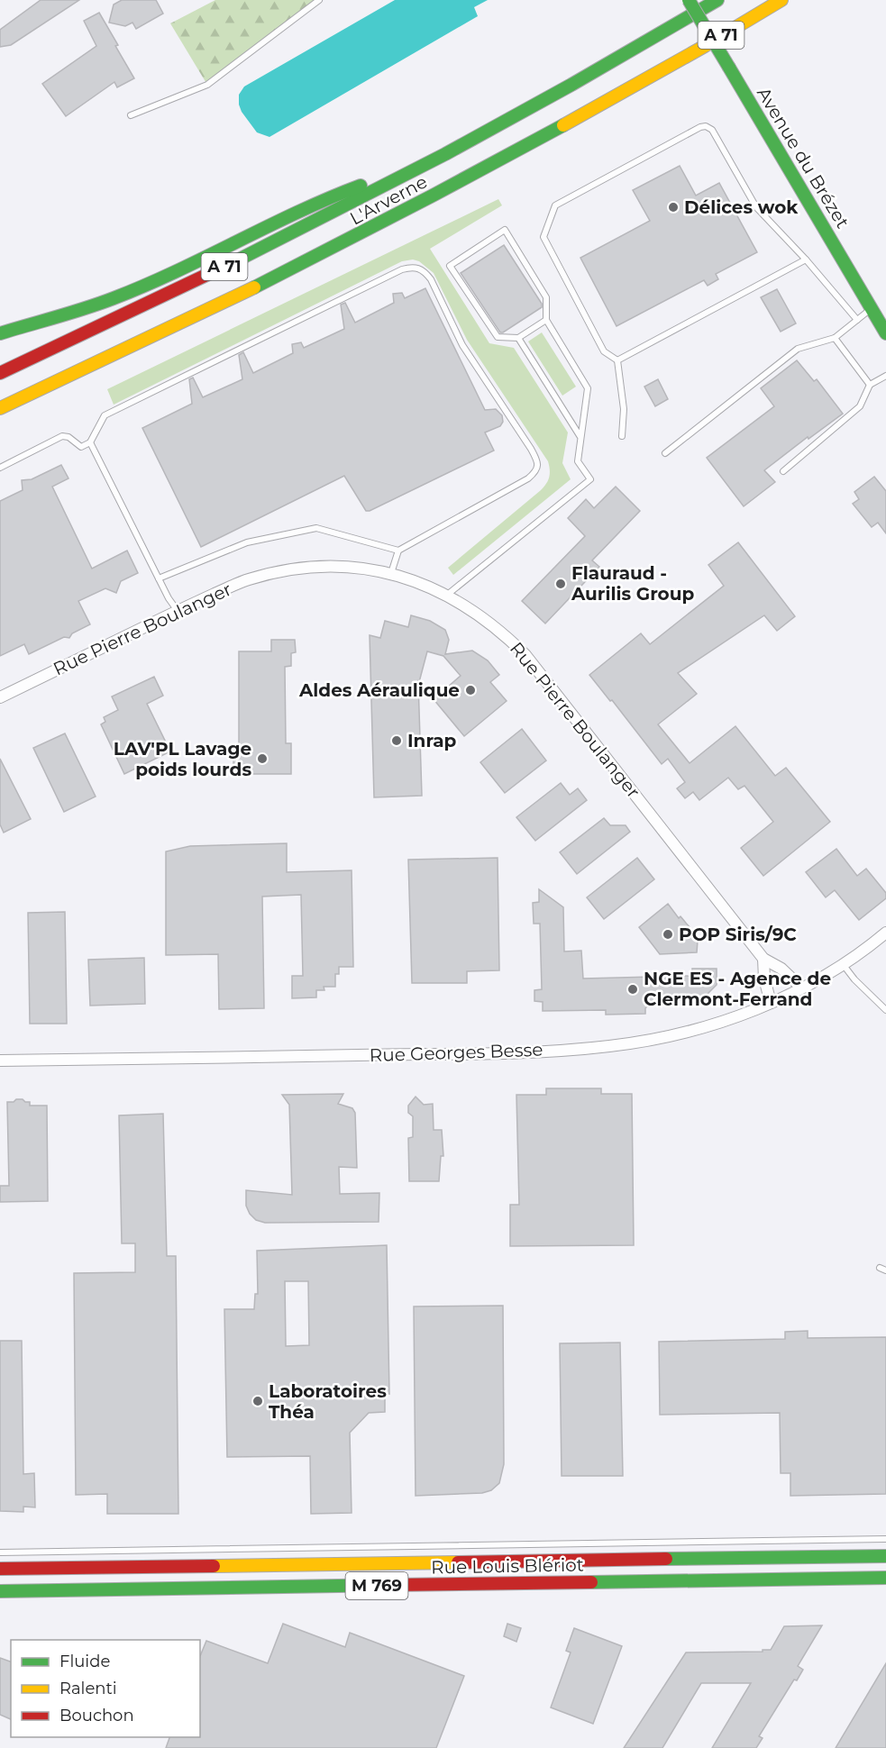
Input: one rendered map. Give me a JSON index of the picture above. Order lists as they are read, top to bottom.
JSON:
{
  "streets": {
    "main road": [
      "A 71",
      "Avenue du Brézet",
      "L'Arverne",
      "Rue Louis Blériot",
      "M 769"
    ],
    "street": ["Rue Pierre Boulanger", "Rue Georges Besse"]
  },
  "crossings": [
    ["Rue Pierre Boulanger", "Rue Georges Besse"]
  ],
  "places": [
    "Délices wok",
    "Flauraud - Aurilis Group",
    "Aldes Aéraulique",
    "Inrap",
    "LAV'PL Lavage poids lourds",
    "POP Siris/9C",
    "NGE ES - Agence de Clermont-Ferrand",
    "Laboratoires Théa"
  ],
  "legend": ["Fluide", "Ralenti", "Bouchon"]
}
